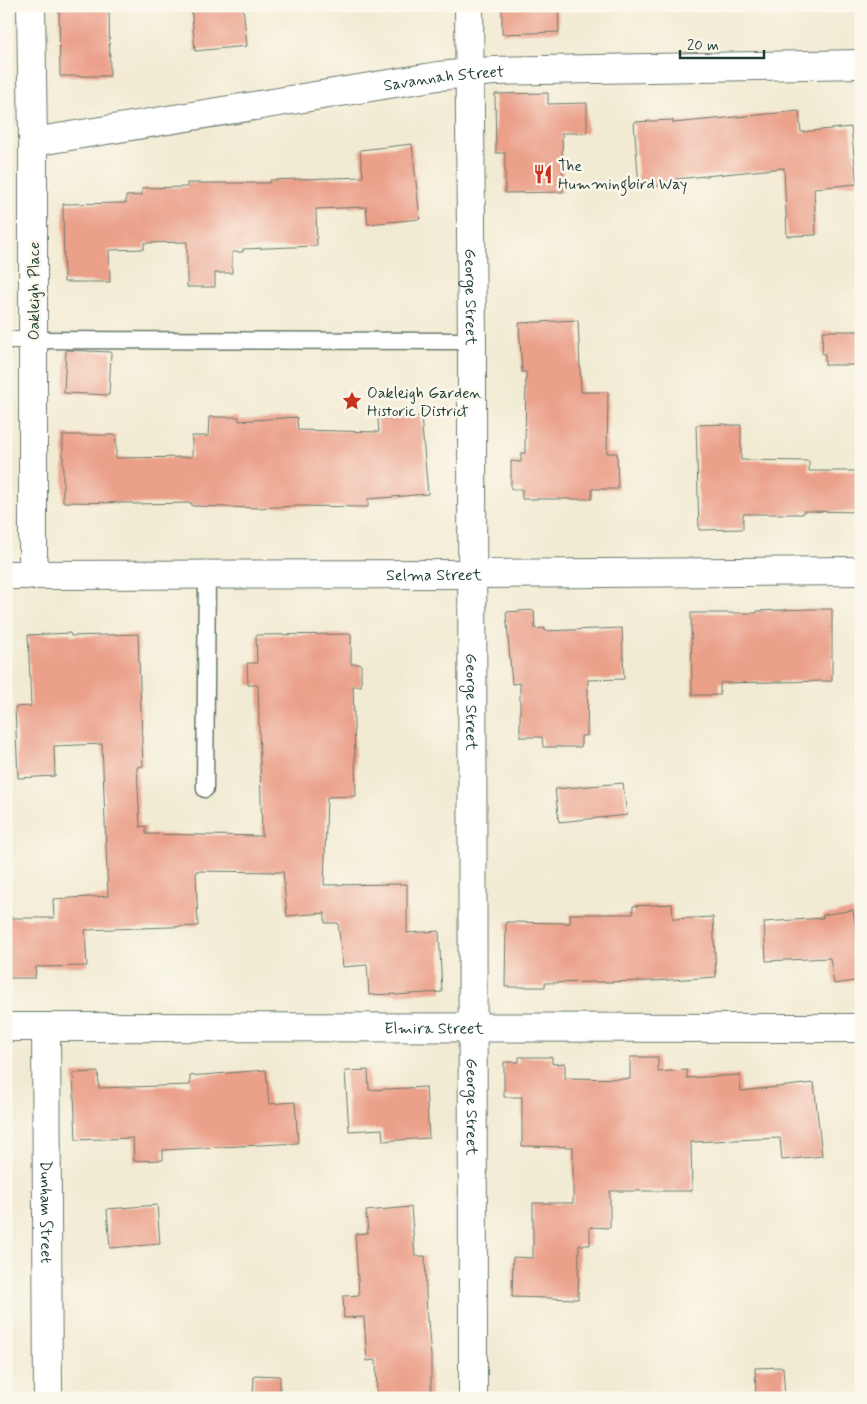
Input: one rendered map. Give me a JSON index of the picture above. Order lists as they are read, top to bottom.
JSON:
{
  "streets": {
    "street": [
      "Savannah Street",
      "Oakleigh Place",
      "George Street",
      "Selma Street",
      "Elmira Street",
      "Dunham Street"
    ]
  },
  "crossings": [
    ["Savannah Street", "Oakleigh Place"],
    ["Savannah Street", "George Street"],
    ["Oakleigh Place", "Selma Street"],
    ["George Street", "Selma Street"],
    ["George Street", "Elmira Street"],
    ["Elmira Street", "Dunham Street"]
  ],
  "places": {
    "restaurant": ["The Hummingbird Way"],
    "place": ["Oakleigh Garden Historic District"]
  },
  "scale_bar": "20 m"
}
